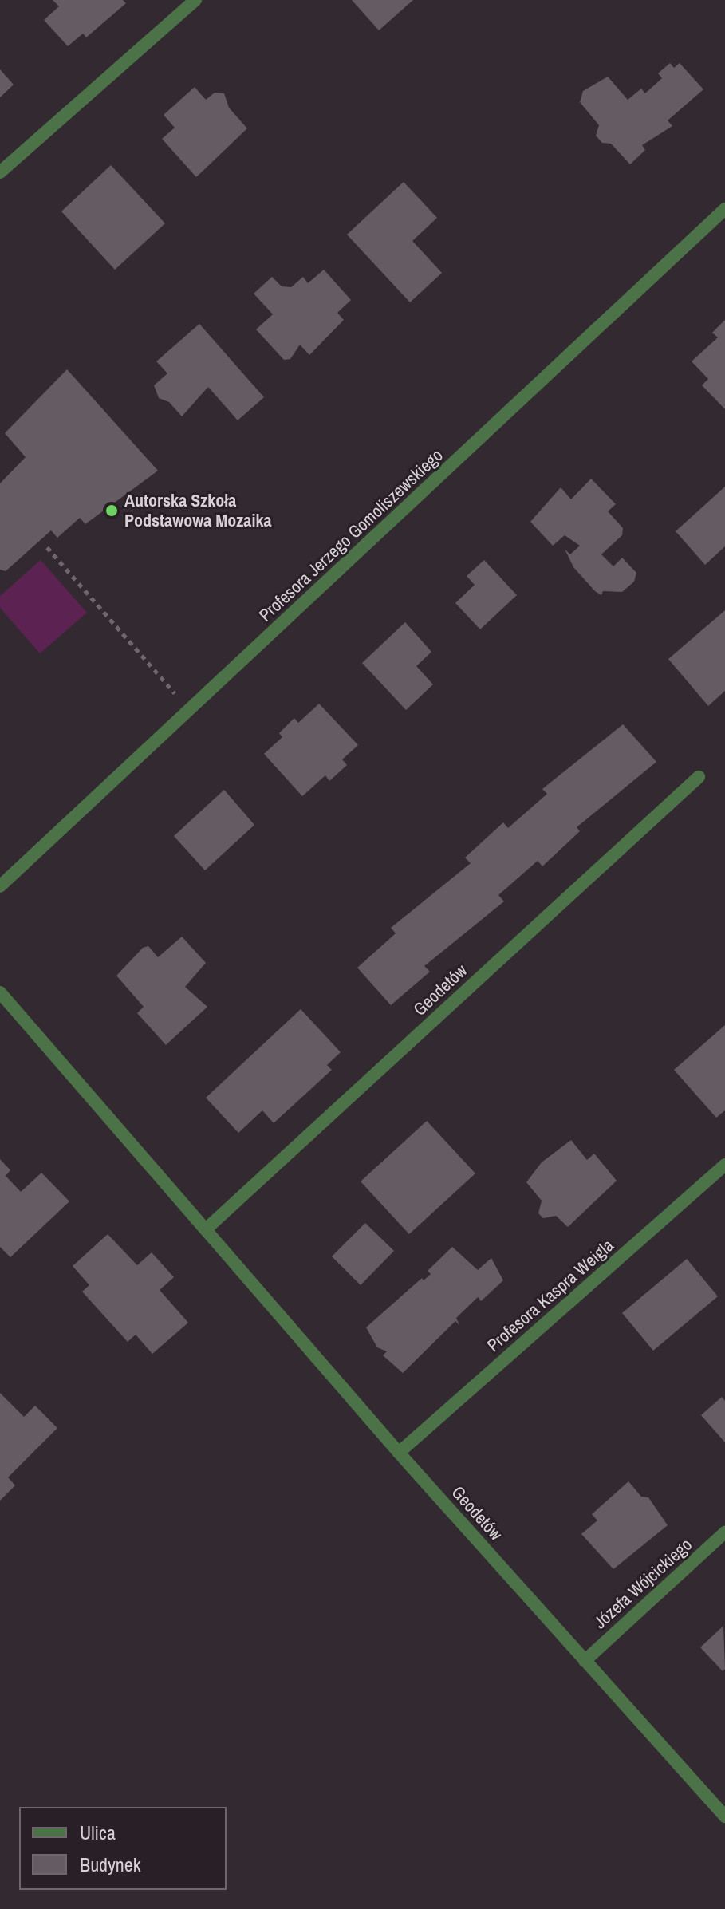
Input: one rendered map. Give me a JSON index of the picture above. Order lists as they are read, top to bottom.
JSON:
{
  "streets": {
    "street": [
      "Profesora Jerzego Gomoliszewskiego",
      "Geodetów",
      "Profesora Kaspra Weigla",
      "Józefa Wójcickiego"
    ]
  },
  "crossings": [
    ["Geodetów", "Profesora Kaspra Weigla"],
    ["Geodetów", "Józefa Wójcickiego"]
  ],
  "places": ["Autorska Szkoła Podstawowa Mozaika"],
  "legend": ["Ulica", "Budynek"]
}
